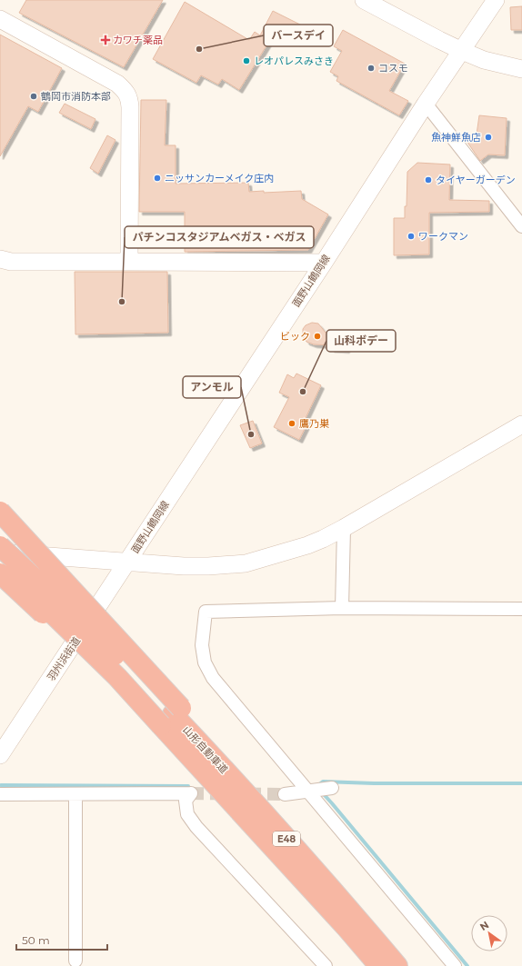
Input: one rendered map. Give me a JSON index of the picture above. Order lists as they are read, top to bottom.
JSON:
{
  "streets": {
    "highway": ["山形自動車道", "E48"],
    "street": ["面野山鶴岡線", "羽州浜街道"]
  },
  "crossings": [
    ["面野山鶴岡線", "羽州浜街道"]
  ],
  "places": {
    "health": ["カワチ薬品"],
    "other": [
      "バースデイ",
      "レオパレスみさき",
      "コスモ",
      "鶴岡市消防本部",
      "魚神鮮魚店",
      "ニッサンカーメイク庄内",
      "タイヤーガーデン",
      "ワークマン",
      "パチンコスタジアムベガス・ベガス",
      "ビック",
      "山科ボデー",
      "鷹乃巣",
      "アンモル"
    ]
  },
  "scale_bar": "50 m",
  "north": "top left"
}
